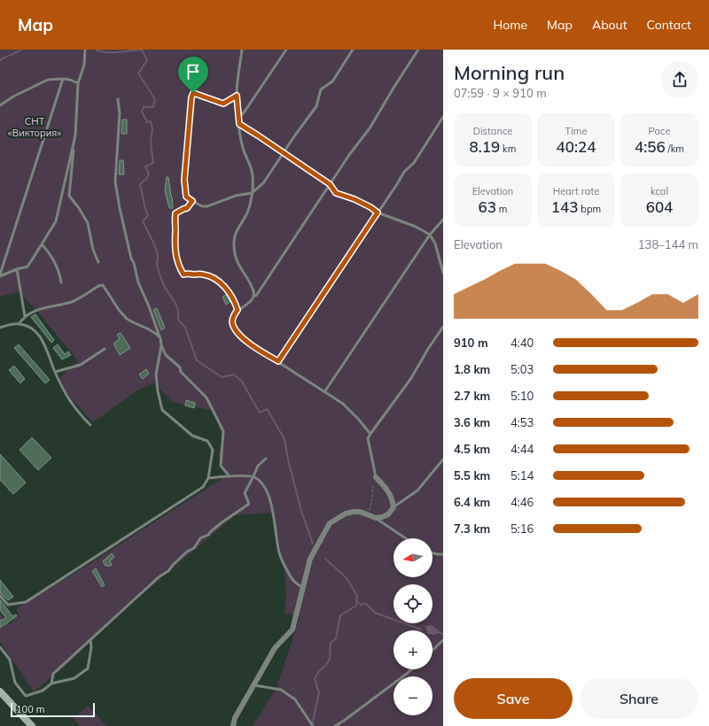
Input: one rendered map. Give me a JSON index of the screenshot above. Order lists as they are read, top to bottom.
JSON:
{
  "parks": ["СНТ «Виктория»"],
  "scale_bar": "100 m",
  "north": "left",
  "page": {
    "header": "Map",
    "nav": [
      "Home",
      "Map",
      "About",
      "Contact"
    ],
    "heading": ["Morning run", "07:59 · 9 × 910 m"],
    "stats": [
      ["Distance", "8.19 km"],
      ["Time", "40:24"],
      ["Pace", "4:56 /km"],
      ["Elevation", "63 m"],
      ["Heart rate", "143 bpm"],
      ["kcal", "604"]
    ],
    "chart": ["Elevation", "138–144 m"],
    "list": [
      {
        "name": "910 m",
        "note": "4:40"
      },
      {
        "name": "1.8 km",
        "note": "5:03"
      },
      {
        "name": "2.7 km",
        "note": "5:10"
      },
      {
        "name": "3.6 km",
        "note": "4:53"
      },
      {
        "name": "4.5 km",
        "note": "4:44"
      },
      {
        "name": "5.5 km",
        "note": "5:14"
      },
      {
        "name": "6.4 km",
        "note": "4:46"
      },
      {
        "name": "7.3 km",
        "note": "5:16"
      }
    ],
    "map_buttons": ["+", "−"],
    "buttons": ["Save", "Share"],
    "scale": "100 m"
  }
}
